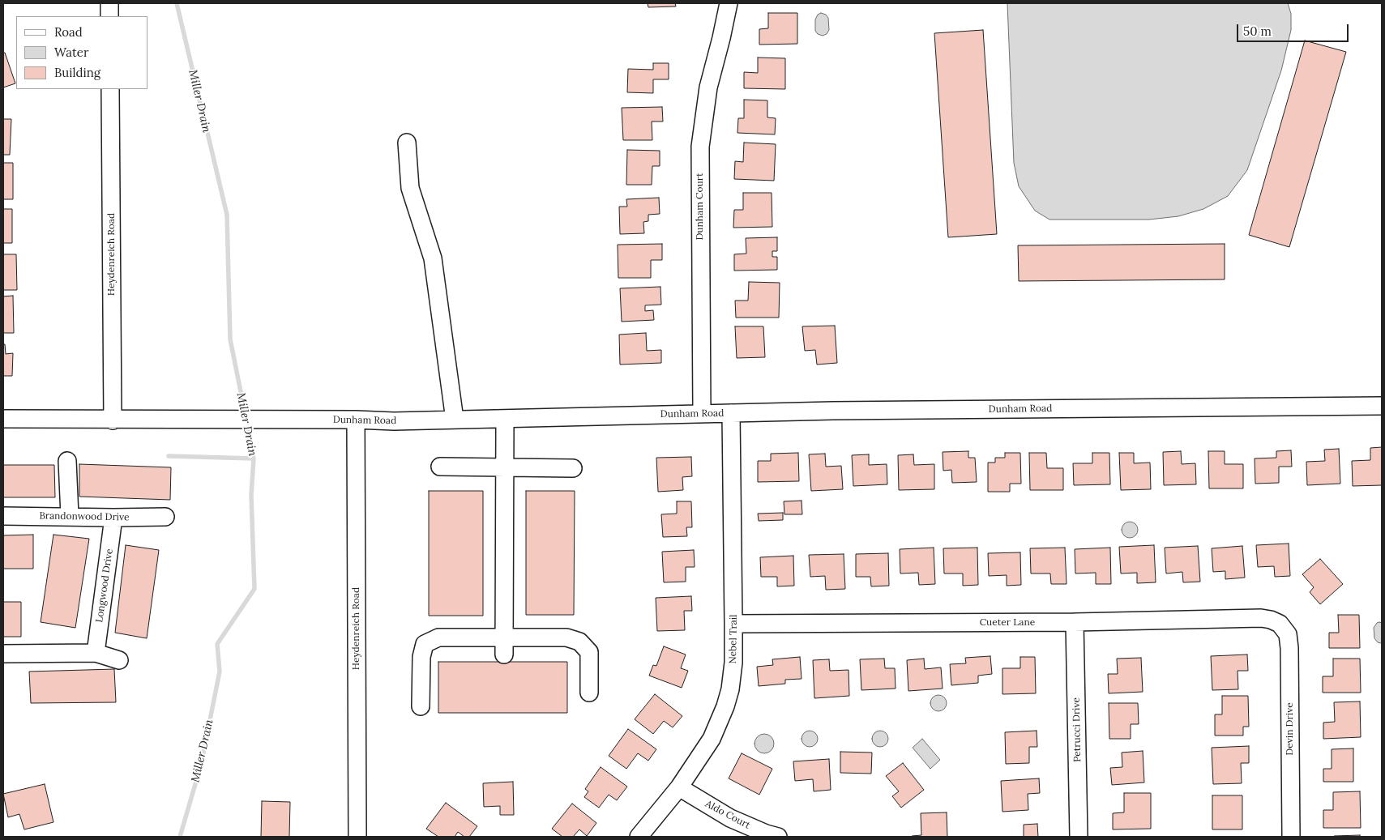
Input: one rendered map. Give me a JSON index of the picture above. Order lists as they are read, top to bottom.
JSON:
{
  "streets": {
    "street": [
      "Dunham Court",
      "Heydenreich Road",
      "Dunham Road",
      "Brandonwood Drive",
      "Longwood Drive",
      "Cueter Lane",
      "Nebel Trail",
      "Devin Drive",
      "Petrucci Drive",
      "Aldo Court"
    ]
  },
  "crossings": [
    ["Dunham Court", "Dunham Road"],
    ["Heydenreich Road", "Dunham Road"],
    ["Dunham Road", "Nebel Trail"],
    ["Brandonwood Drive", "Longwood Drive"],
    ["Cueter Lane", "Nebel Trail"],
    ["Cueter Lane", "Devin Drive"],
    ["Cueter Lane", "Petrucci Drive"],
    ["Nebel Trail", "Aldo Court"]
  ],
  "water": ["Miller Drain"],
  "legend": ["Road", "Water", "Building"],
  "scale_bar": "50 m"
}
